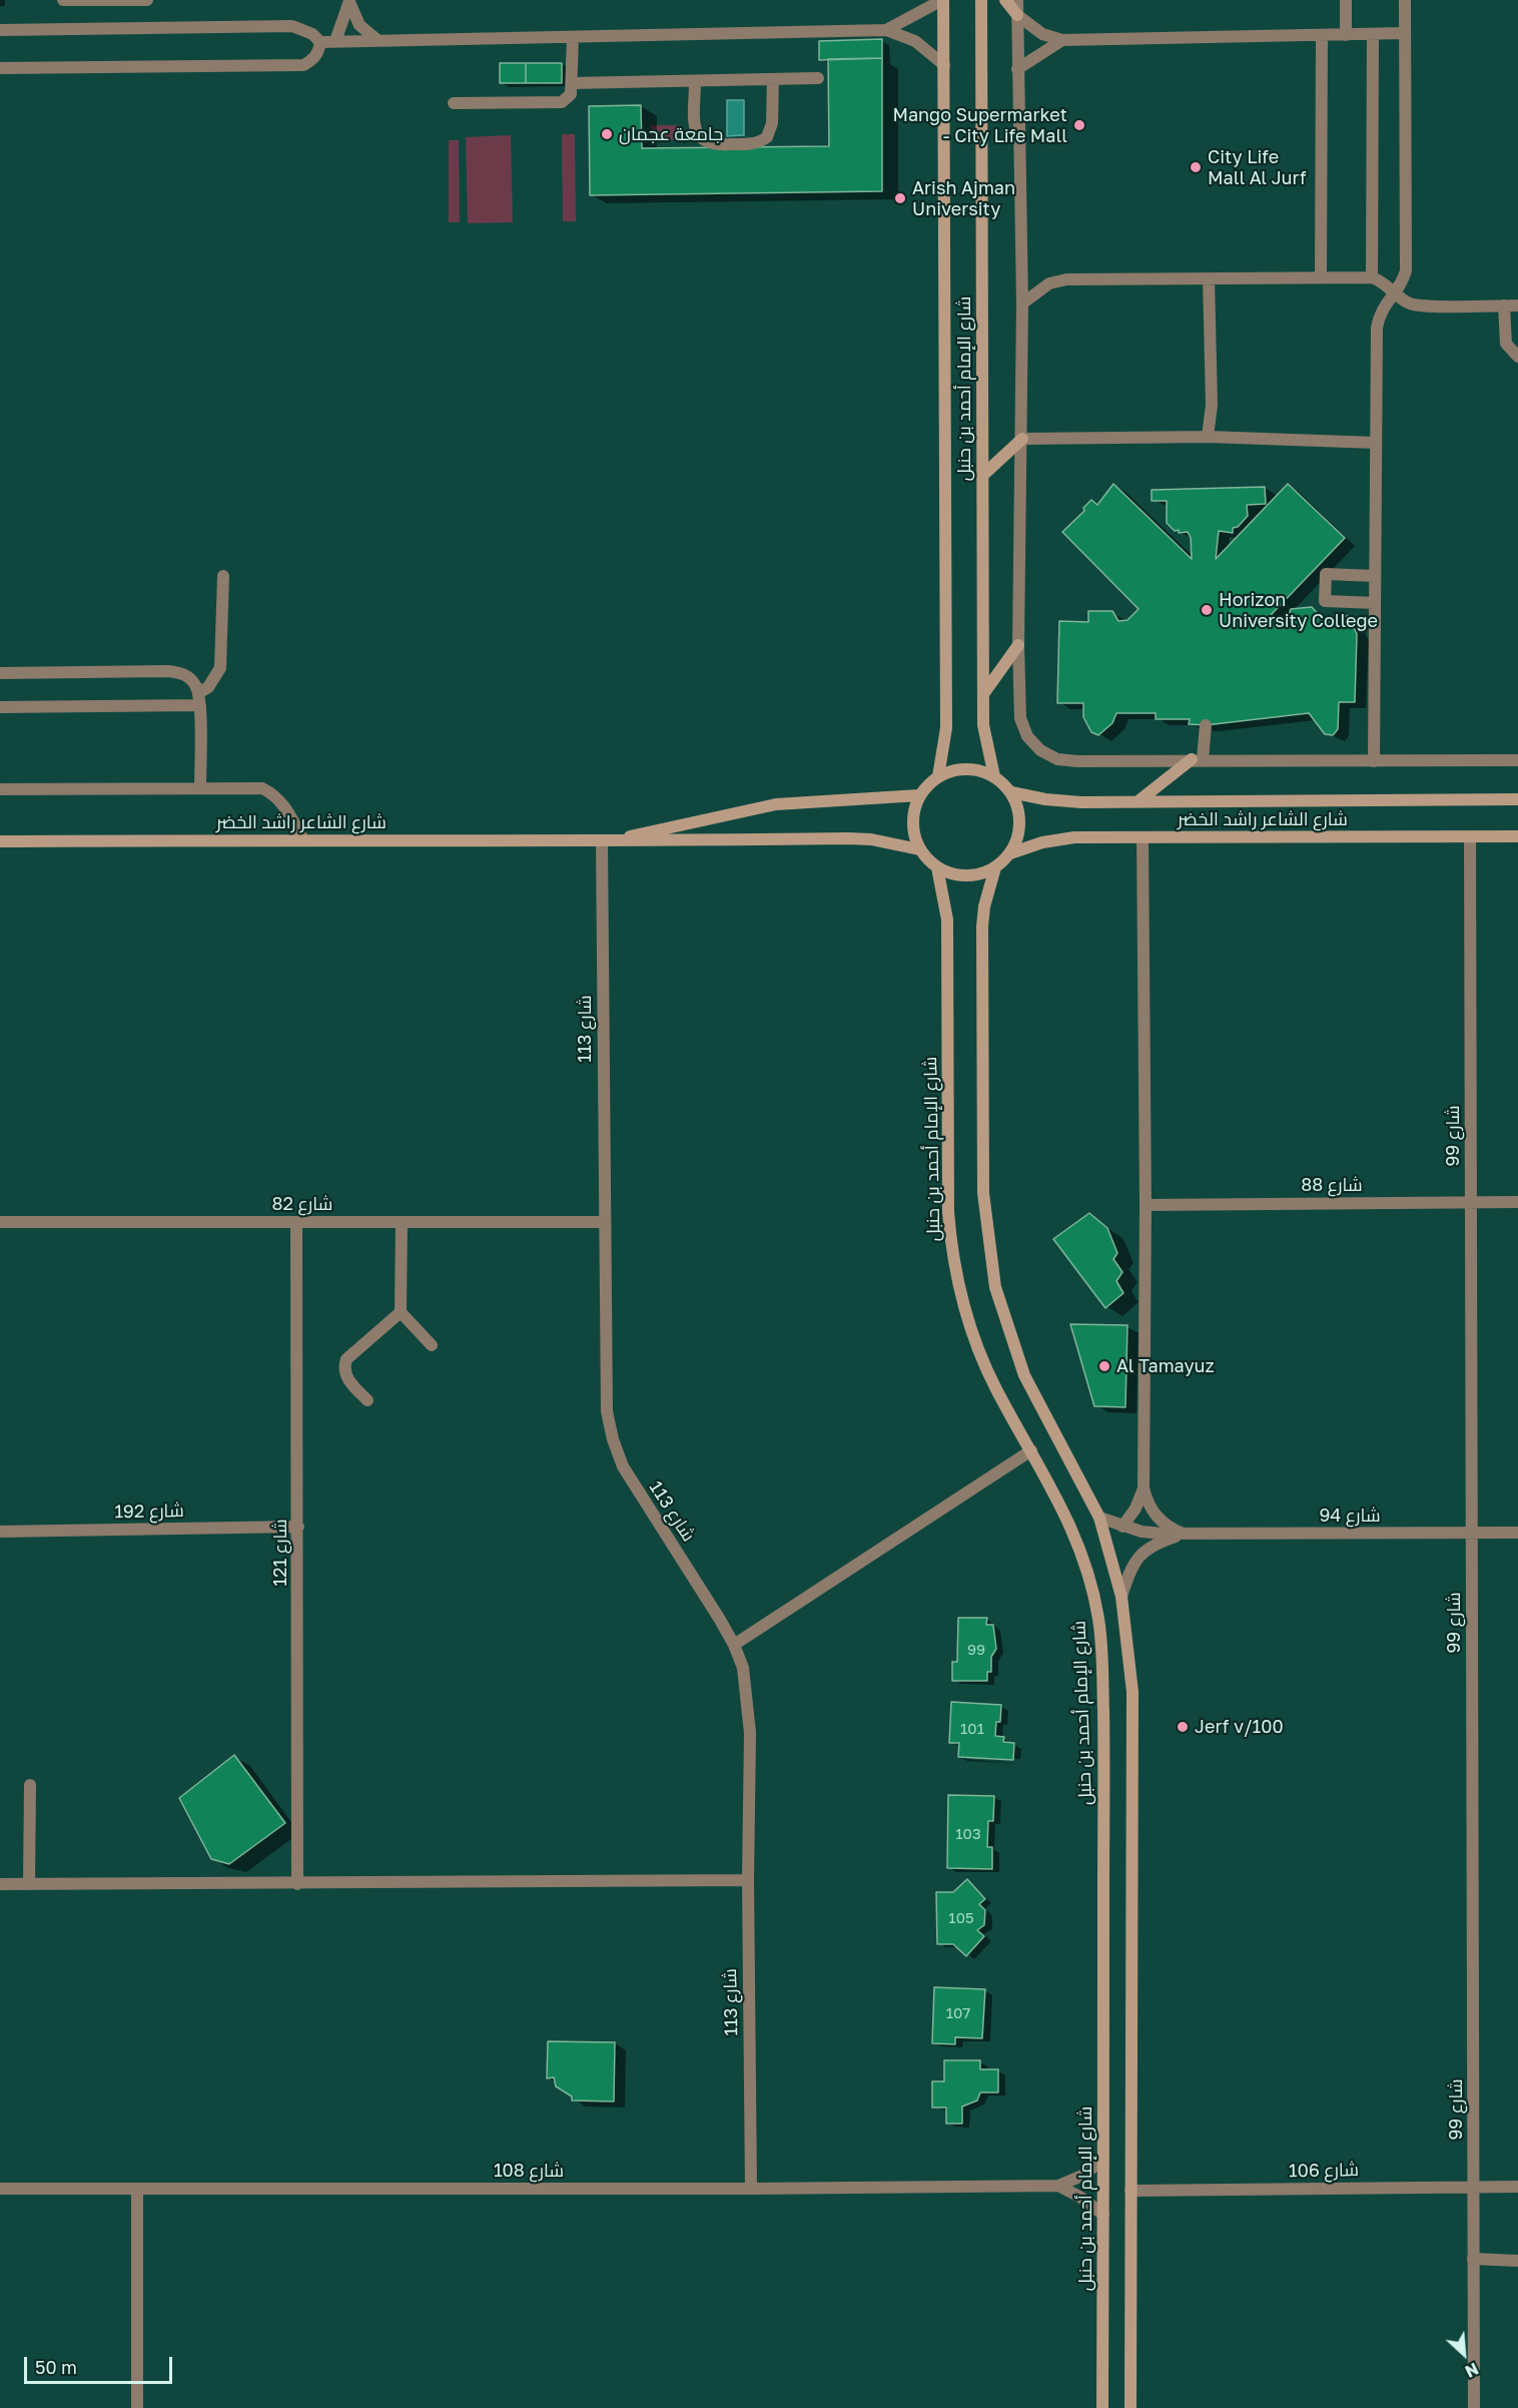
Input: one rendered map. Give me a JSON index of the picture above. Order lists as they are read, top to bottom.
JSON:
{
  "streets": {
    "street": [
      "شارع الإمام أحمد بن حنبل",
      "شارع الشاعر راشد الخضر",
      "شارع 113",
      "شارع 99",
      "شارع 88",
      "شارع 82",
      "شارع 192",
      "شارع 94",
      "شارع 121",
      "شارع 108",
      "شارع 106"
    ]
  },
  "crossings": [
    ["شارع الإمام أحمد بن حنبل", "شارع الشاعر راشد الخضر"],
    ["شارع الإمام أحمد بن حنبل", "شارع 108"],
    ["شارع الشاعر راشد الخضر", "شارع 113"],
    ["شارع الشاعر راشد الخضر", "شارع 99"],
    ["شارع 113", "شارع 82"],
    ["شارع 113", "شارع 108"],
    ["شارع 99", "شارع 88"],
    ["شارع 99", "شارع 94"],
    ["شارع 99", "شارع 106"],
    ["شارع 82", "شارع 121"],
    ["شارع 192", "شارع 121"]
  ],
  "places": [
    "Mango Supermarket - City Life Mall",
    "جامعة عجمان",
    "City Life Mall Al Jurf",
    "Arish Ajman University",
    "Horizon University College",
    "Al Tamayuz",
    "Jerf v/100"
  ],
  "house_numbers": [
    "99",
    "101",
    "103",
    "105",
    "107"
  ],
  "scale_bar": "50 m",
  "north": "bottom right"
}
